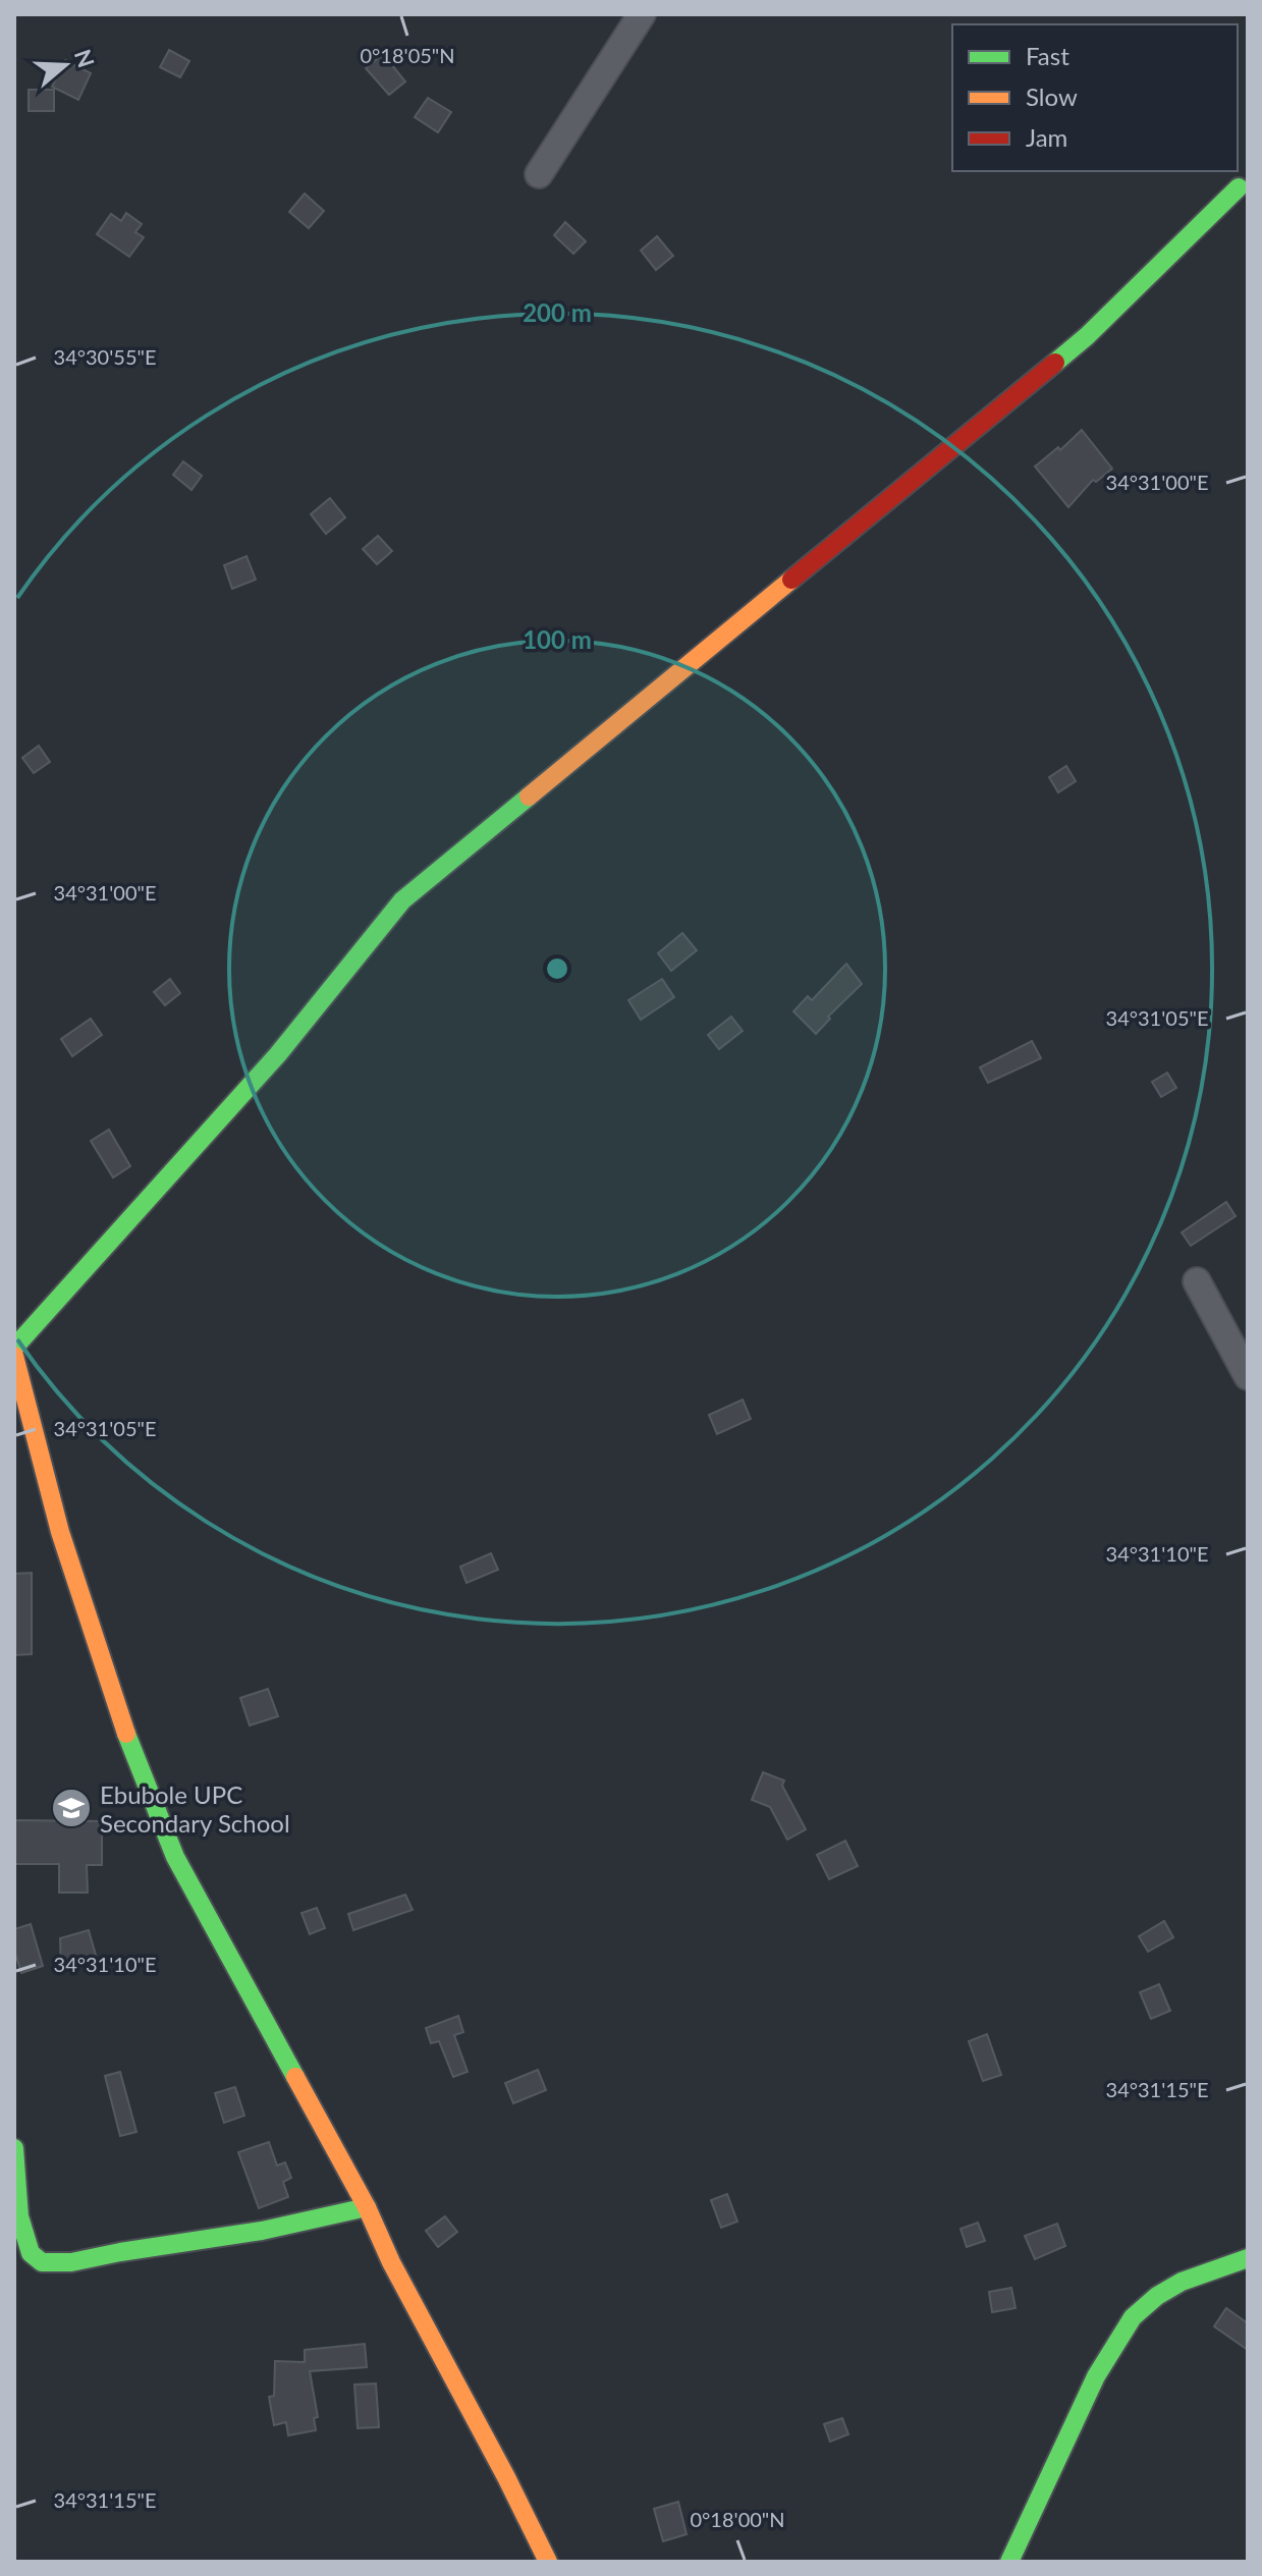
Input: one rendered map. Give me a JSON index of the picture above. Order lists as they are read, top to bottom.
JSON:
{
  "places": {
    "school or university": ["Ebubole UPC Secondary School"]
  },
  "legend": ["Fast", "Slow", "Jam"],
  "north": "right",
  "coordinates": [
    "0°18'05\"N",
    "34°30'55\"E",
    "34°31'00\"E",
    "34°31'05\"E",
    "34°31'10\"E",
    "34°31'15\"E",
    "0°18'00\"N"
  ],
  "rings": ["200 m", "100 m"]
}
